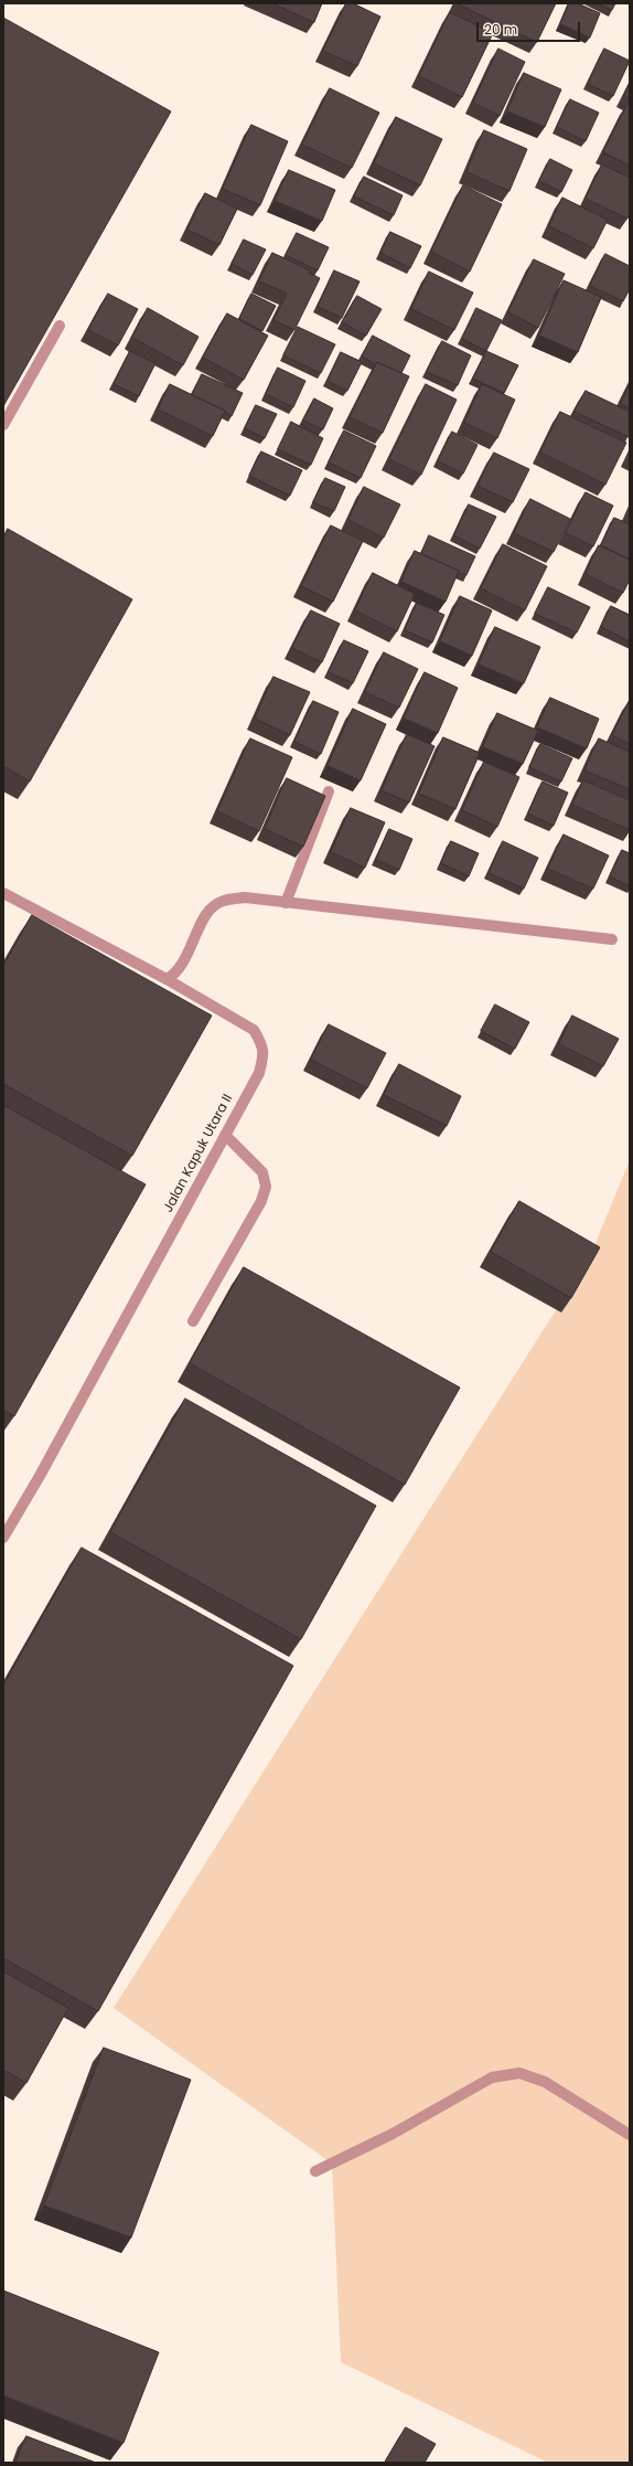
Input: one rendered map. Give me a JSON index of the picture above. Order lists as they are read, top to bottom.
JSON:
{
  "streets": {
    "street": ["Jalan Kapuk Utara II"]
  },
  "scale_bar": "20 m"
}
